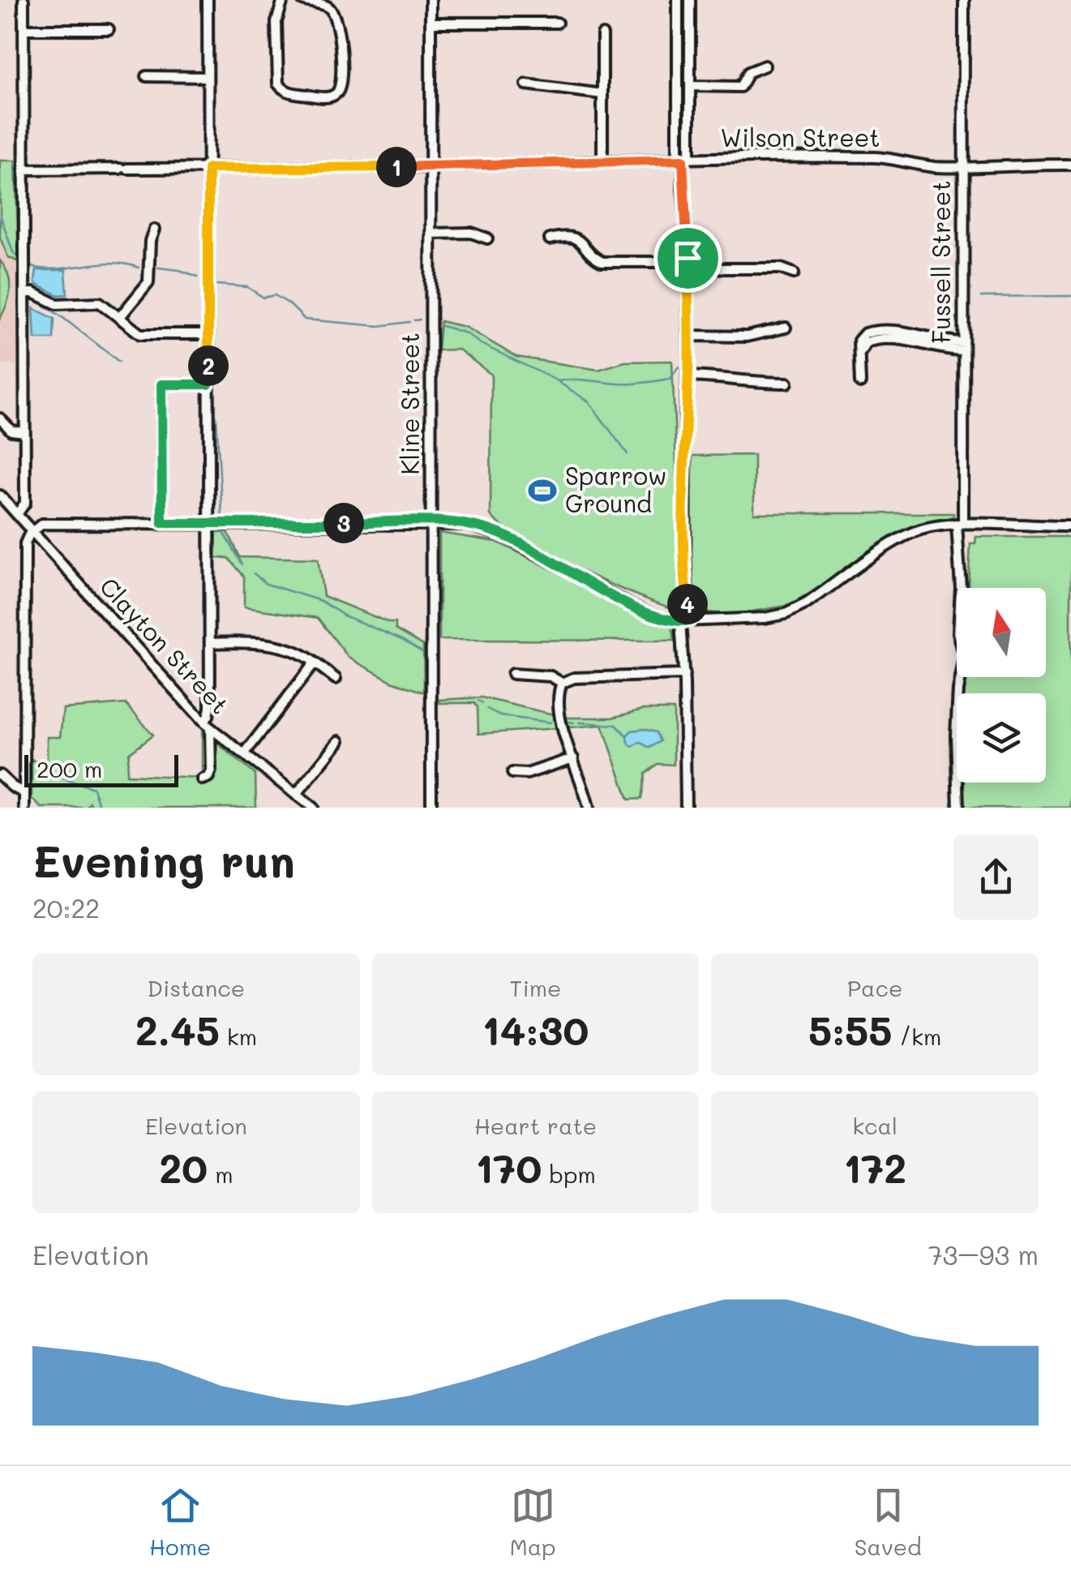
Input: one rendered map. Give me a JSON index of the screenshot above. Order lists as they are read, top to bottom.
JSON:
{
  "streets": {
    "street": [
      "Wilson Street",
      "Fussell Street",
      "Kline Street",
      "Clayton Street"
    ]
  },
  "crossings": [
    ["Wilson Street", "Fussell Street"],
    ["Wilson Street", "Kline Street"]
  ],
  "places": {
    "sports": ["Sparrow Ground"]
  },
  "scale_bar": "200 m",
  "north": "top",
  "page": {
    "pins": [
      "1",
      "2",
      "3",
      "4"
    ],
    "scale": "200 m",
    "heading": ["Evening run", "20:22"],
    "stats": [
      ["Distance", "2.45 km"],
      ["Time", "14:30"],
      ["Pace", "5:55 /km"],
      ["Elevation", "20 m"],
      ["Heart rate", "170 bpm"],
      ["kcal", "172"]
    ],
    "chart": ["Elevation", "73–93 m"],
    "tabs": ["Home", "Map", "Saved"]
  }
}
